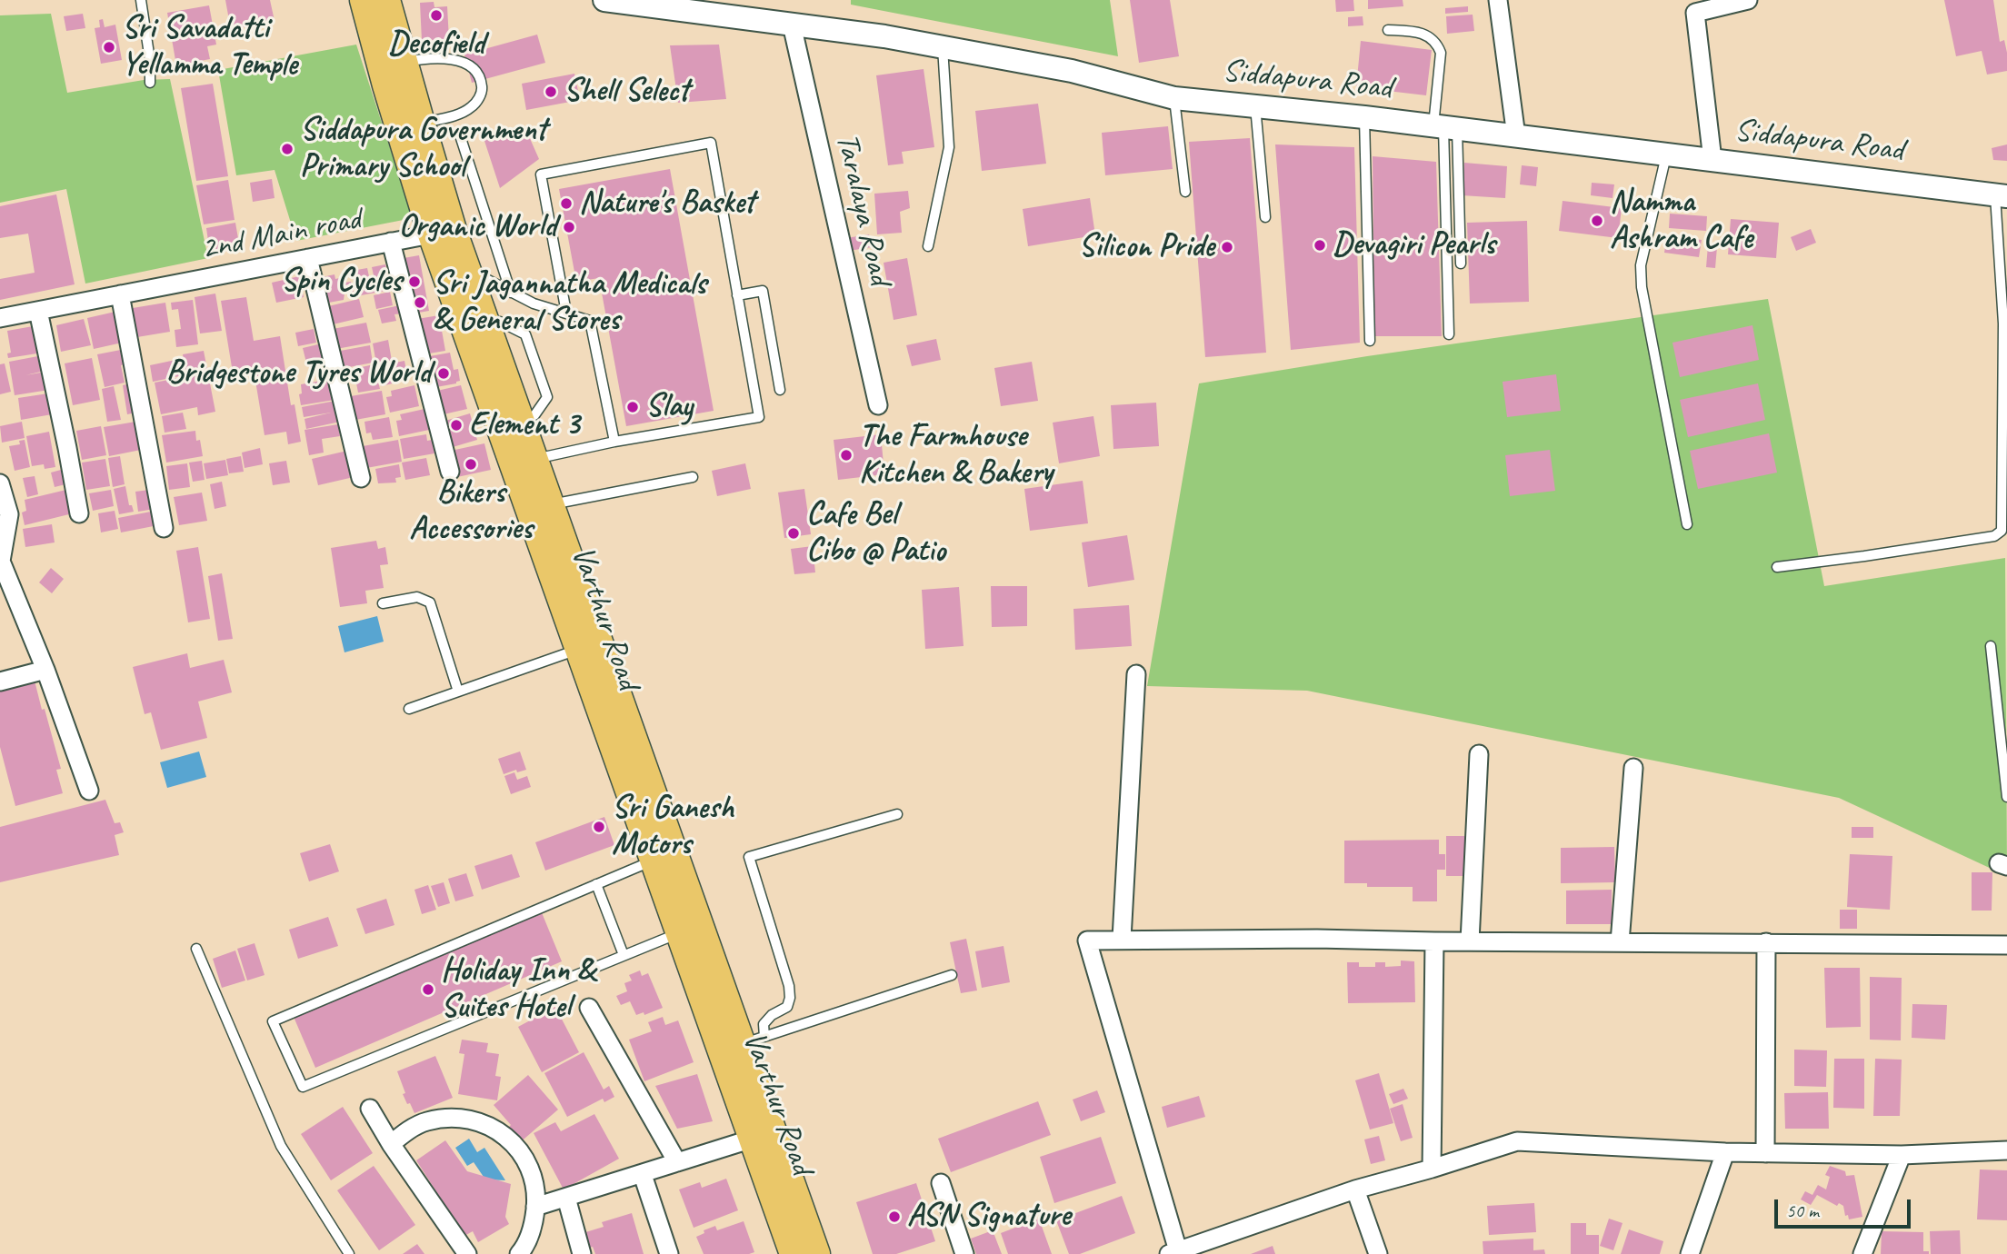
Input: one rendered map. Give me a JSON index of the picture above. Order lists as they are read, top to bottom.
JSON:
{
  "streets": {
    "main road": ["Varthur Road"],
    "street": ["Siddapura Road", "Taralaya Road", "2nd Main road"]
  },
  "crossings": [
    ["Siddapura Road", "Taralaya Road"],
    ["2nd Main road", "Varthur Road"]
  ],
  "places": [
    "Decofield",
    "Sri Savadatti Yellamma Temple",
    "Shell Select",
    "Siddapura Government Primary School",
    "Nature's Basket",
    "Namma Ashram Cafe",
    "Organic World",
    "Devagiri Pearls",
    "Silicon Pride",
    "Spin Cycles",
    "Sri Jagannatha Medicals & General Stores",
    "Bridgestone Tyres World",
    "Slay",
    "Element 3",
    "The Farmhouse Kitchen & Bakery",
    "Bikers Accessories",
    "Cafe Bel Cibo @ Patio",
    "Sri Ganesh Motors",
    "Holiday Inn & Suites Hotel",
    "ASN Signature"
  ],
  "scale_bar": "50 m"
}
